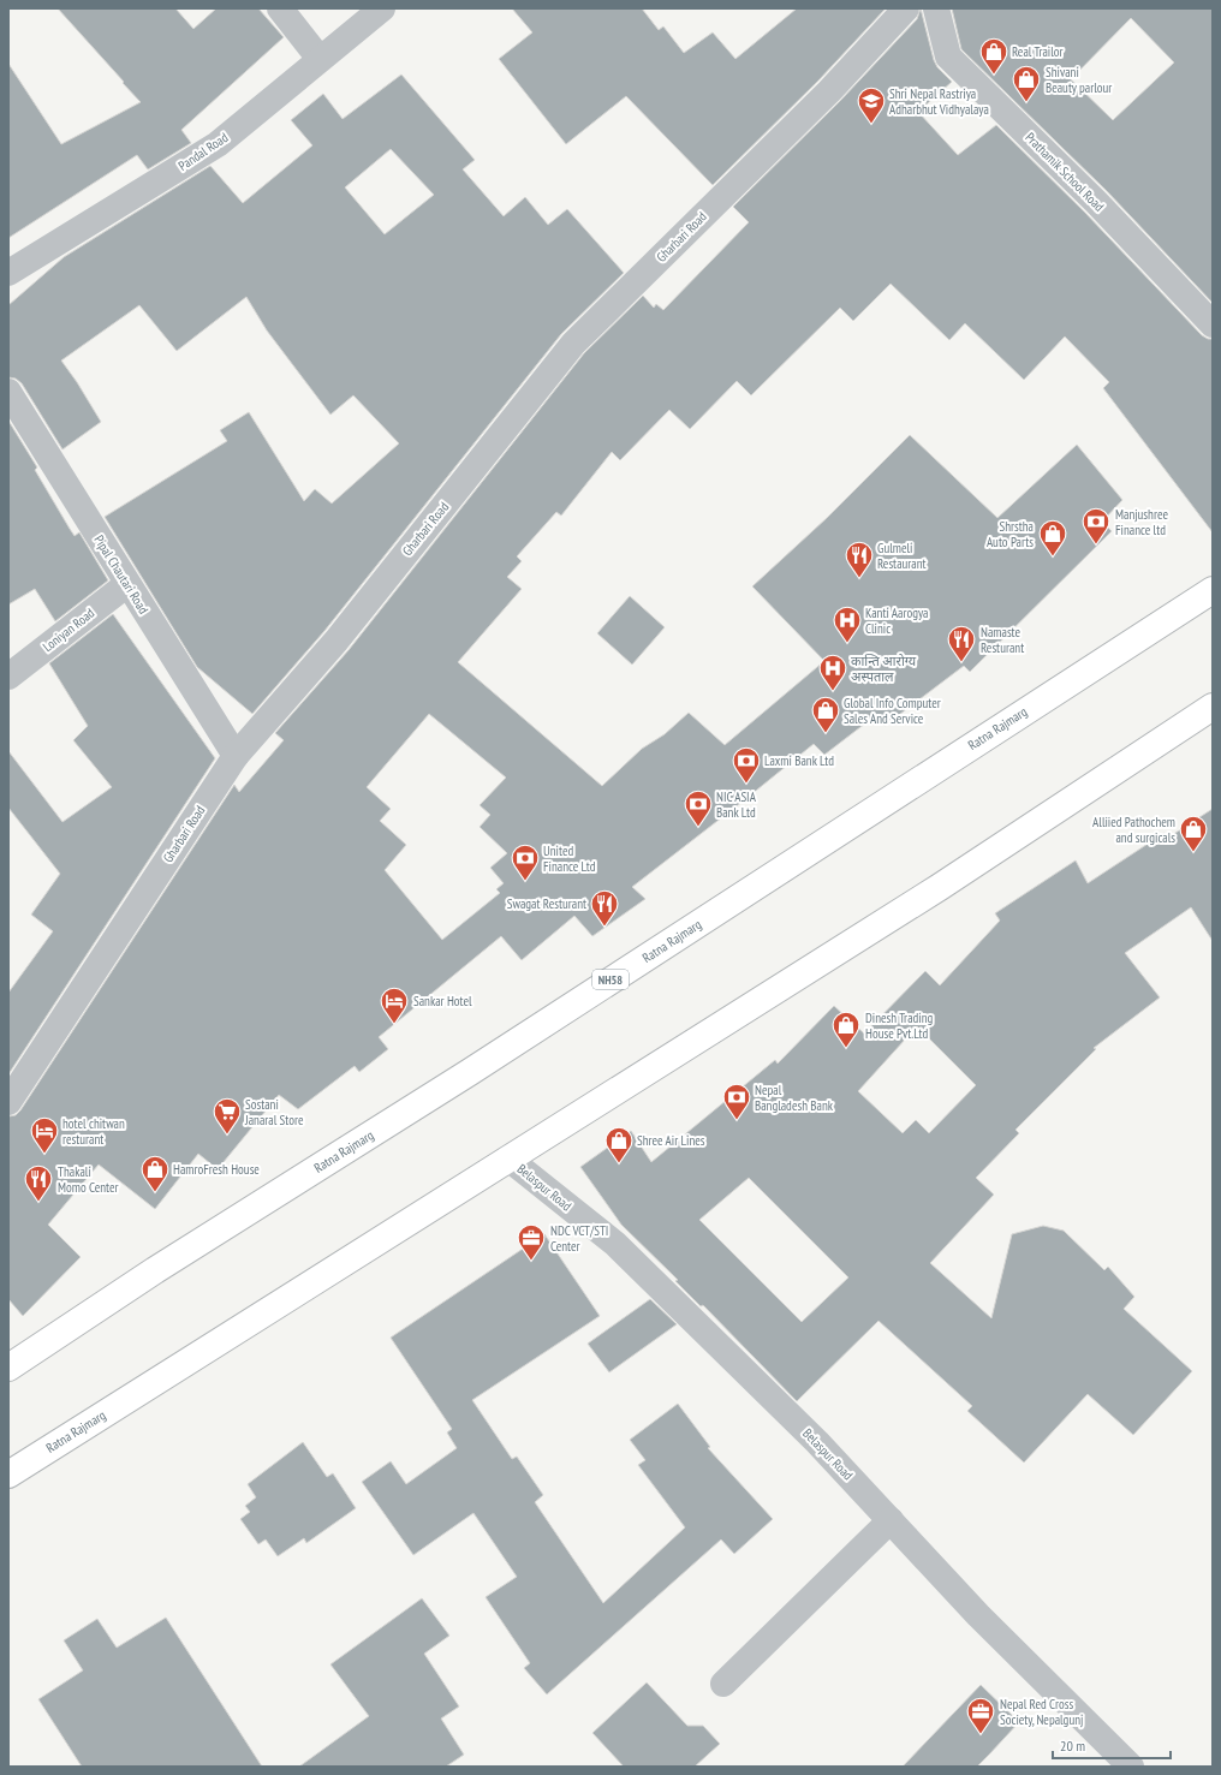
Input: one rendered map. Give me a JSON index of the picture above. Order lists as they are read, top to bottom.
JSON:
{
  "streets": {
    "highway": ["Ratna Rajmarg", "NH58"],
    "street": [
      "Pandal Road",
      "Prathamik School Road",
      "Gharbari Road",
      "Pipal Chautari Road",
      "Loniyan Road",
      "Belaspur Road"
    ]
  },
  "crossings": [
    ["Gharbari Road", "Pipal Chautari Road"],
    ["Pipal Chautari Road", "Loniyan Road"],
    ["Ratna Rajmarg", "Belaspur Road"]
  ],
  "places": {
    "shop": [
      "Real Trailor",
      "Shivani Beauty parlour",
      "Shrstha Auto Parts",
      "Global Info Computer Sales And Service",
      "Alliied Pathochem and surgicals",
      "Dinesh Trading House Pvt.Ltd",
      "Shree Air Lines",
      "HamroFresh House"
    ],
    "school or university": ["Shri Nepal Rastriya Adharbhut Vidhyalaya"],
    "bank": [
      "Manjushree Finance ltd",
      "Laxmi Bank Ltd",
      "NIC ASIA Bank Ltd",
      "United Finance Ltd",
      "Nepal Bangladesh Bank"
    ],
    "restaurant": [
      "Gulmeli Restaurant",
      "Namaste Resturant",
      "Swagat Resturant",
      "Thakali Momo Center"
    ],
    "hospital": ["Kanti Aarogya Clinic", "कान्ति आराेग्य अस्पताल"],
    "hotel": ["Sankar Hotel", "hotel chitwan resturant"],
    "supermarket": ["Sostani Janaral Store"],
    "office": ["NDC VCT/STI Center", "Nepal Red Cross Society, Nepalgunj"]
  },
  "scale_bar": "20 m"
}
